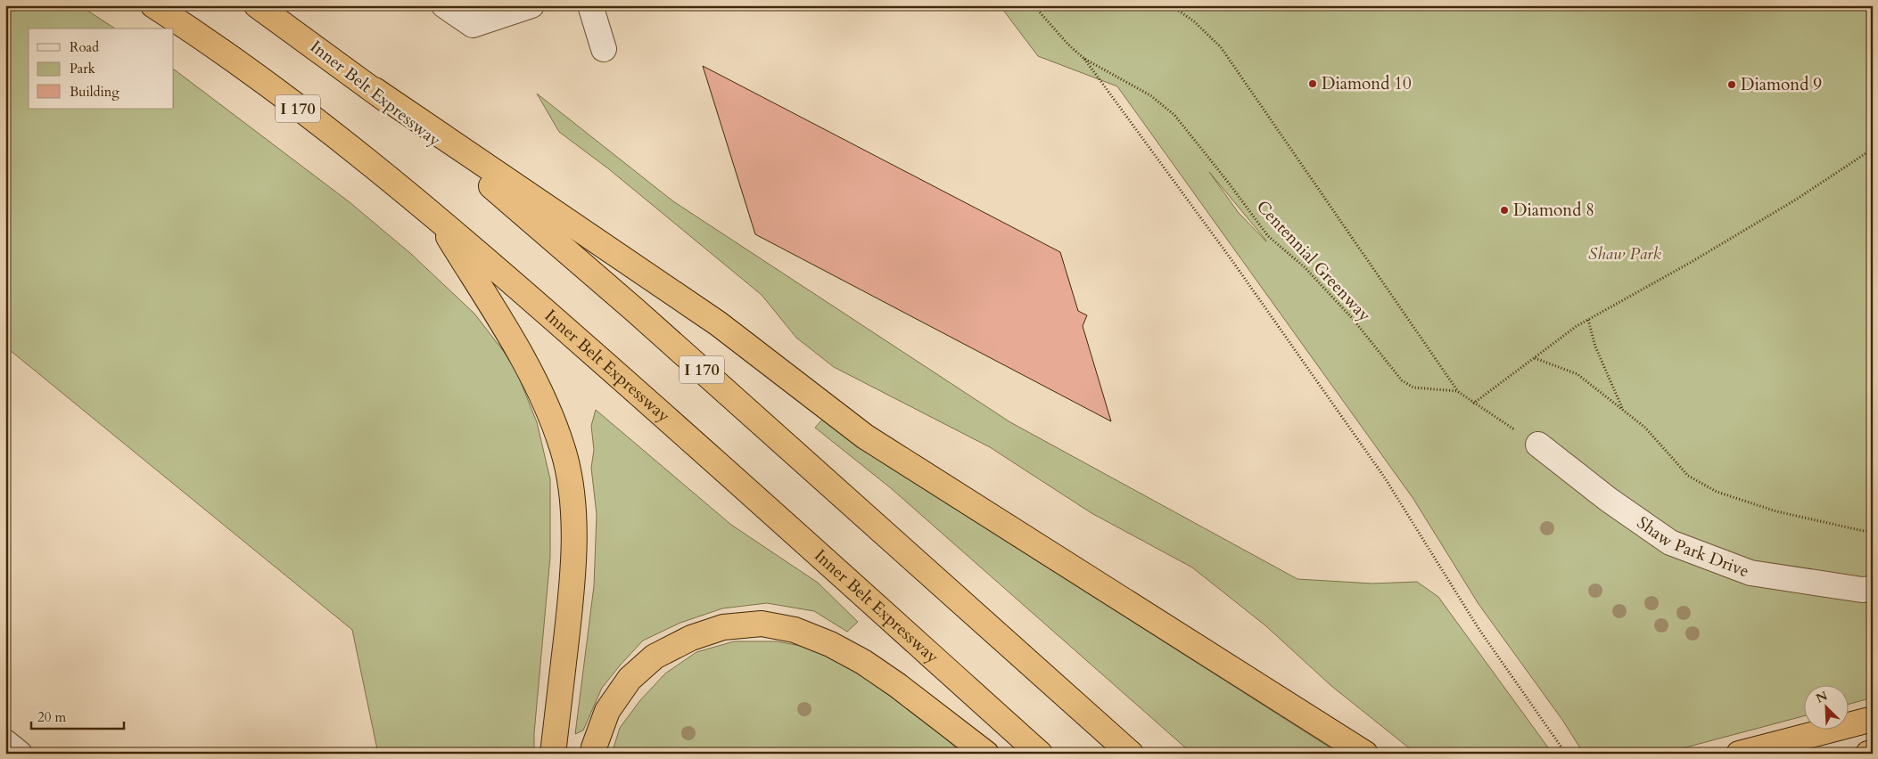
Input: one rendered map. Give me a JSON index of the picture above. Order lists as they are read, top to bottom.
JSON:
{
  "streets": {
    "highway": ["Inner Belt Expressway", "I 170"],
    "street": ["Shaw Park Drive"],
    "path": ["Centennial Greenway"]
  },
  "parks": ["Shaw Park"],
  "places": ["Diamond 10", "Diamond 9", "Diamond 8"],
  "legend": ["Road", "Park", "Building"],
  "scale_bar": "20 m",
  "north": "top left"
}
